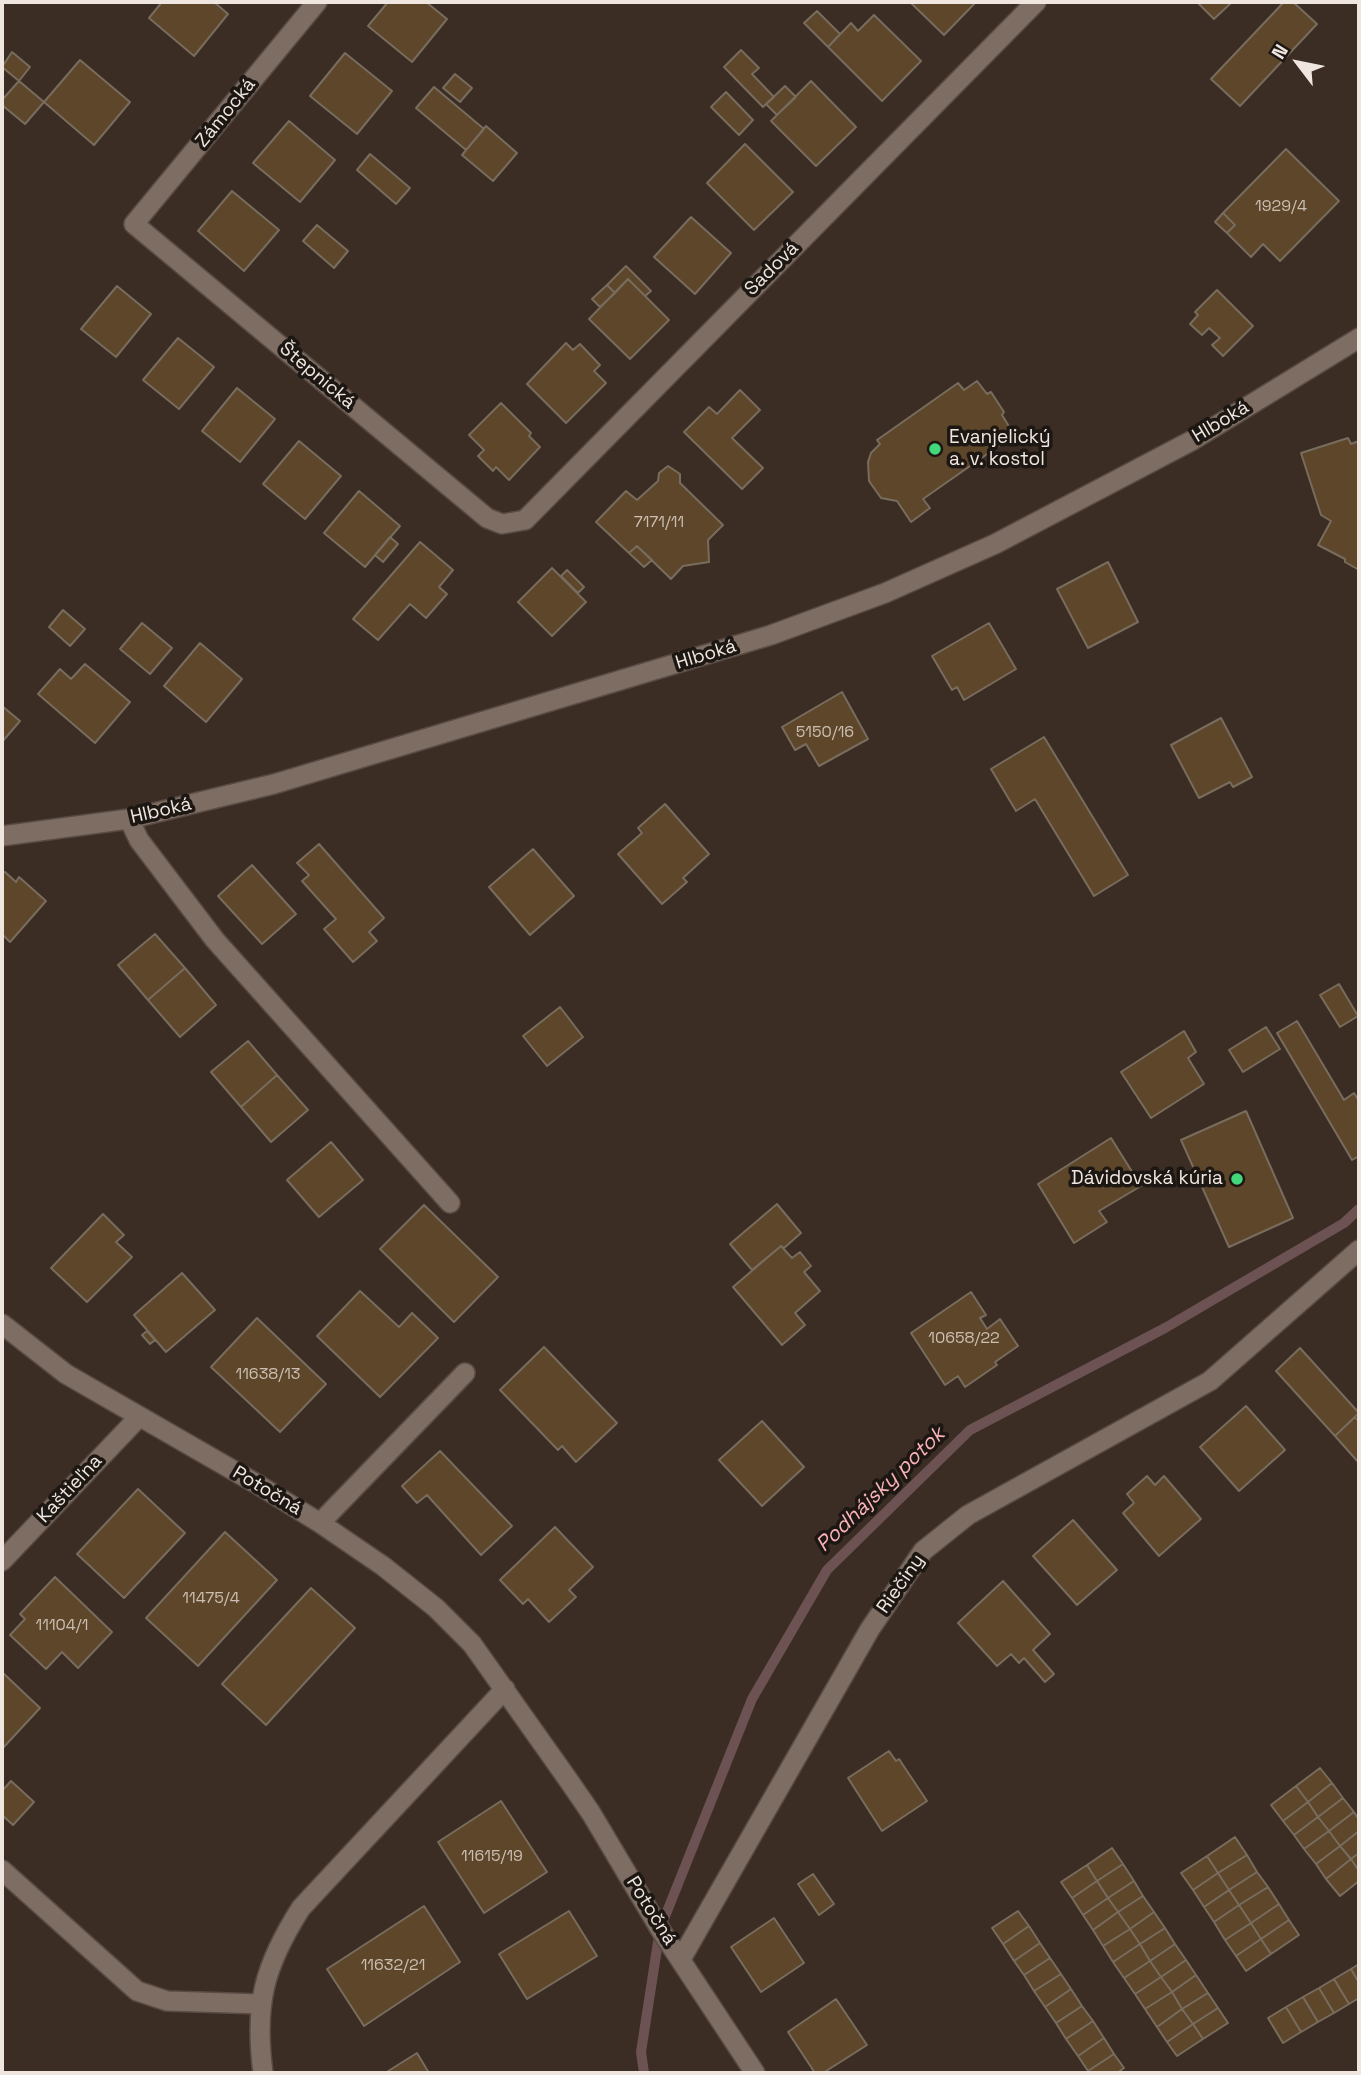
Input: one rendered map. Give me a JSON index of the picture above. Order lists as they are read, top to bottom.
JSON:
{
  "streets": {
    "street": [
      "Zámocká",
      "Sadová",
      "Štepnická",
      "Hlboká",
      "Kaštieľna",
      "Potočná",
      "Riečiny"
    ]
  },
  "crossings": [
    ["Zámocká", "Štepnická"],
    ["Sadová", "Štepnická"],
    ["Kaštieľna", "Potočná"],
    ["Potočná", "Riečiny"]
  ],
  "water": ["Podhájsky potok"],
  "places": ["Evanjelický a. v. kostol", "Dávidovská kúria"],
  "house_numbers": [
    "1929/4",
    "7171/11",
    "5150/16",
    "10658/22",
    "11638/13",
    "11475/4",
    "11104/1",
    "11615/19",
    "11632/21"
  ],
  "north": "top left"
}
